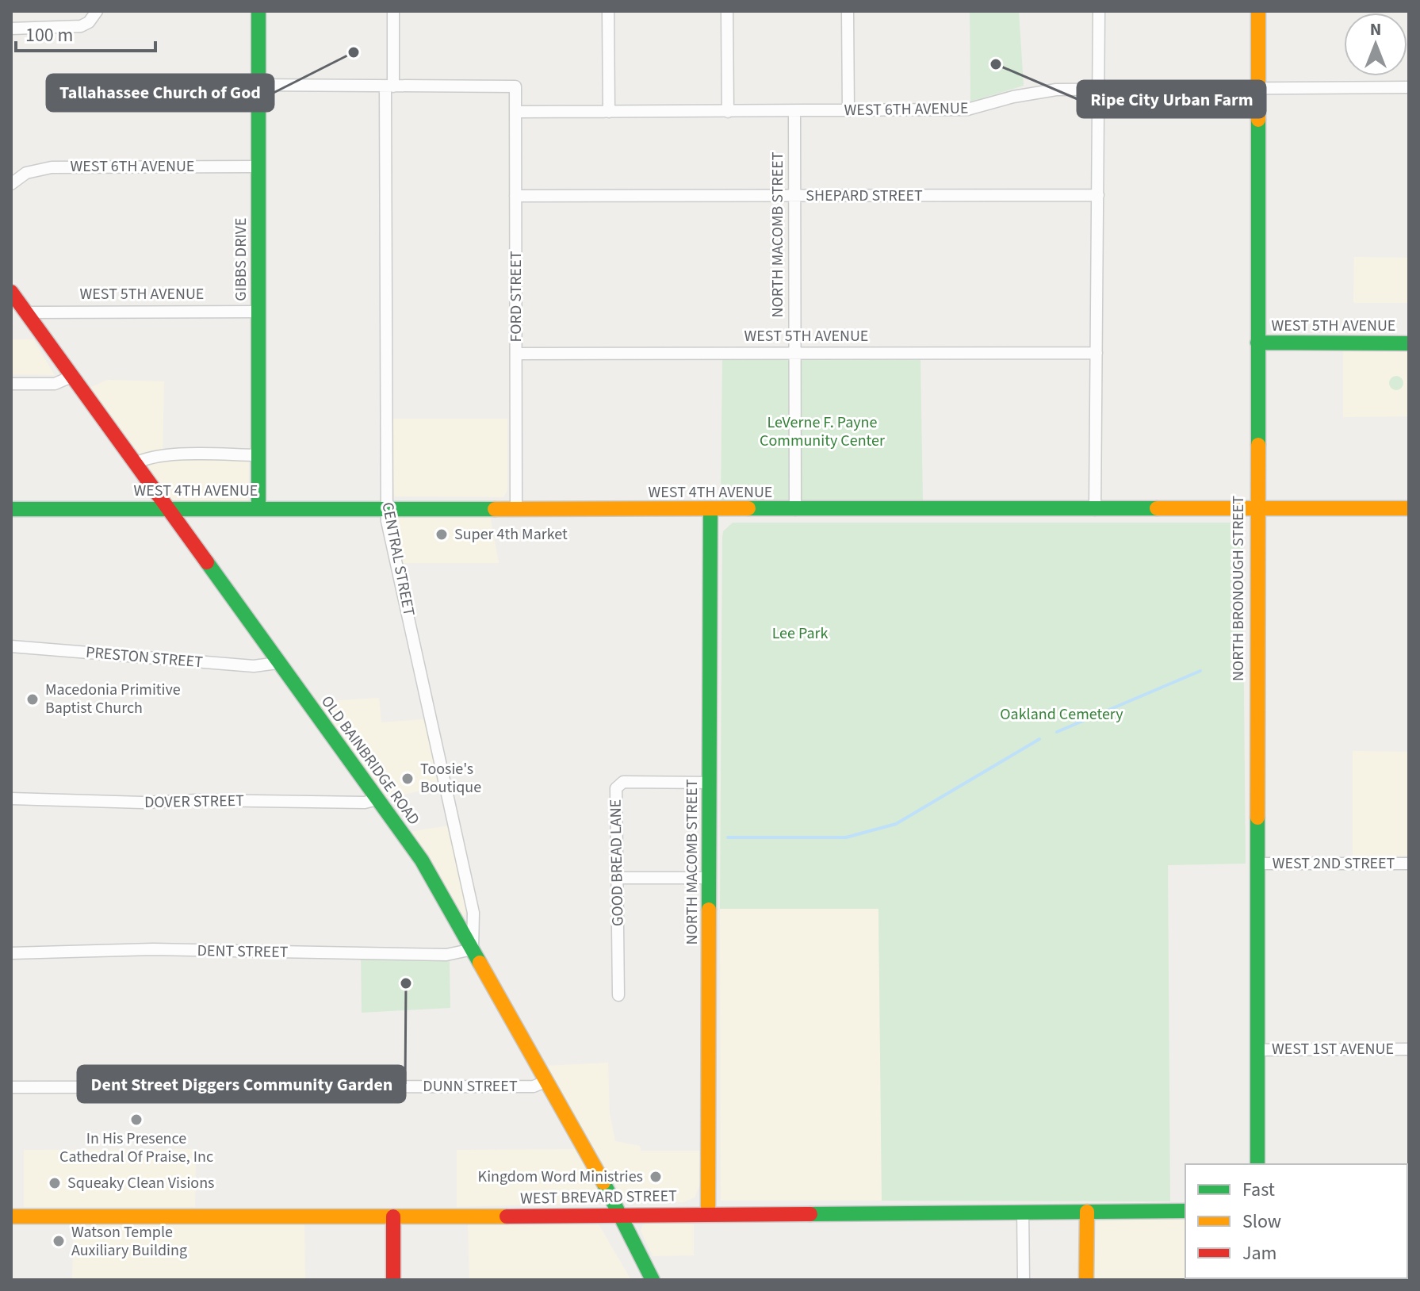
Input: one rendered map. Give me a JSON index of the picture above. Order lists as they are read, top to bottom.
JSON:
{
  "streets": {
    "street": [
      "WEST 6TH AVENUE",
      "SHEPARD STREET",
      "NORTH MACOMB STREET",
      "GIBBS DRIVE",
      "WEST 5TH AVENUE",
      "FORD STREET",
      "WEST 4TH AVENUE",
      "CENTRAL STREET",
      "NORTH BRONOUGH STREET",
      "PRESTON STREET",
      "OLD BAINBRIDGE ROAD",
      "DOVER STREET",
      "GOOD BREAD LANE",
      "WEST 2ND STREET",
      "DENT STREET",
      "WEST 1ST AVENUE",
      "DUNN STREET",
      "WEST BREVARD STREET"
    ]
  },
  "crossings": [
    ["WEST 6TH AVENUE", "NORTH MACOMB STREET"],
    ["WEST 6TH AVENUE", "GIBBS DRIVE"],
    ["WEST 6TH AVENUE", "FORD STREET"],
    ["WEST 6TH AVENUE", "NORTH BRONOUGH STREET"],
    ["SHEPARD STREET", "NORTH MACOMB STREET"],
    ["SHEPARD STREET", "FORD STREET"],
    ["NORTH MACOMB STREET", "WEST 5TH AVENUE"],
    ["NORTH MACOMB STREET", "WEST 4TH AVENUE"],
    ["NORTH MACOMB STREET", "GOOD BREAD LANE"],
    ["NORTH MACOMB STREET", "WEST BREVARD STREET"],
    ["GIBBS DRIVE", "WEST 5TH AVENUE"],
    ["GIBBS DRIVE", "WEST 4TH AVENUE"],
    ["WEST 5TH AVENUE", "FORD STREET"],
    ["WEST 5TH AVENUE", "NORTH BRONOUGH STREET"],
    ["WEST 5TH AVENUE", "OLD BAINBRIDGE ROAD"],
    ["FORD STREET", "WEST 4TH AVENUE"],
    ["FORD STREET", "CENTRAL STREET"],
    ["WEST 4TH AVENUE", "CENTRAL STREET"],
    ["WEST 4TH AVENUE", "NORTH BRONOUGH STREET"],
    ["WEST 4TH AVENUE", "OLD BAINBRIDGE ROAD"],
    ["CENTRAL STREET", "OLD BAINBRIDGE ROAD"],
    ["CENTRAL STREET", "DENT STREET"],
    ["NORTH BRONOUGH STREET", "WEST 2ND STREET"],
    ["NORTH BRONOUGH STREET", "WEST 1ST AVENUE"],
    ["PRESTON STREET", "OLD BAINBRIDGE ROAD"],
    ["OLD BAINBRIDGE ROAD", "DOVER STREET"],
    ["OLD BAINBRIDGE ROAD", "DENT STREET"],
    ["OLD BAINBRIDGE ROAD", "DUNN STREET"],
    ["OLD BAINBRIDGE ROAD", "WEST BREVARD STREET"]
  ],
  "parks": ["LeVerne F. Payne Community Center", "Lee Park", "Oakland Cemetery"],
  "places": [
    "Tallahassee Church of God",
    "Ripe City Urban Farm",
    "Super 4th Market",
    "Macedonia Primitive Baptist Church",
    "Toosie's Boutique",
    "Dent Street Diggers Community Garden",
    "In His Presence Cathedral Of Praise, Inc",
    "Kingdom Word Ministries",
    "Squeaky Clean Visions",
    "Watson Temple Auxiliary Building"
  ],
  "legend": ["Fast", "Slow", "Jam"],
  "scale_bar": "100 m",
  "north": "top"
}
